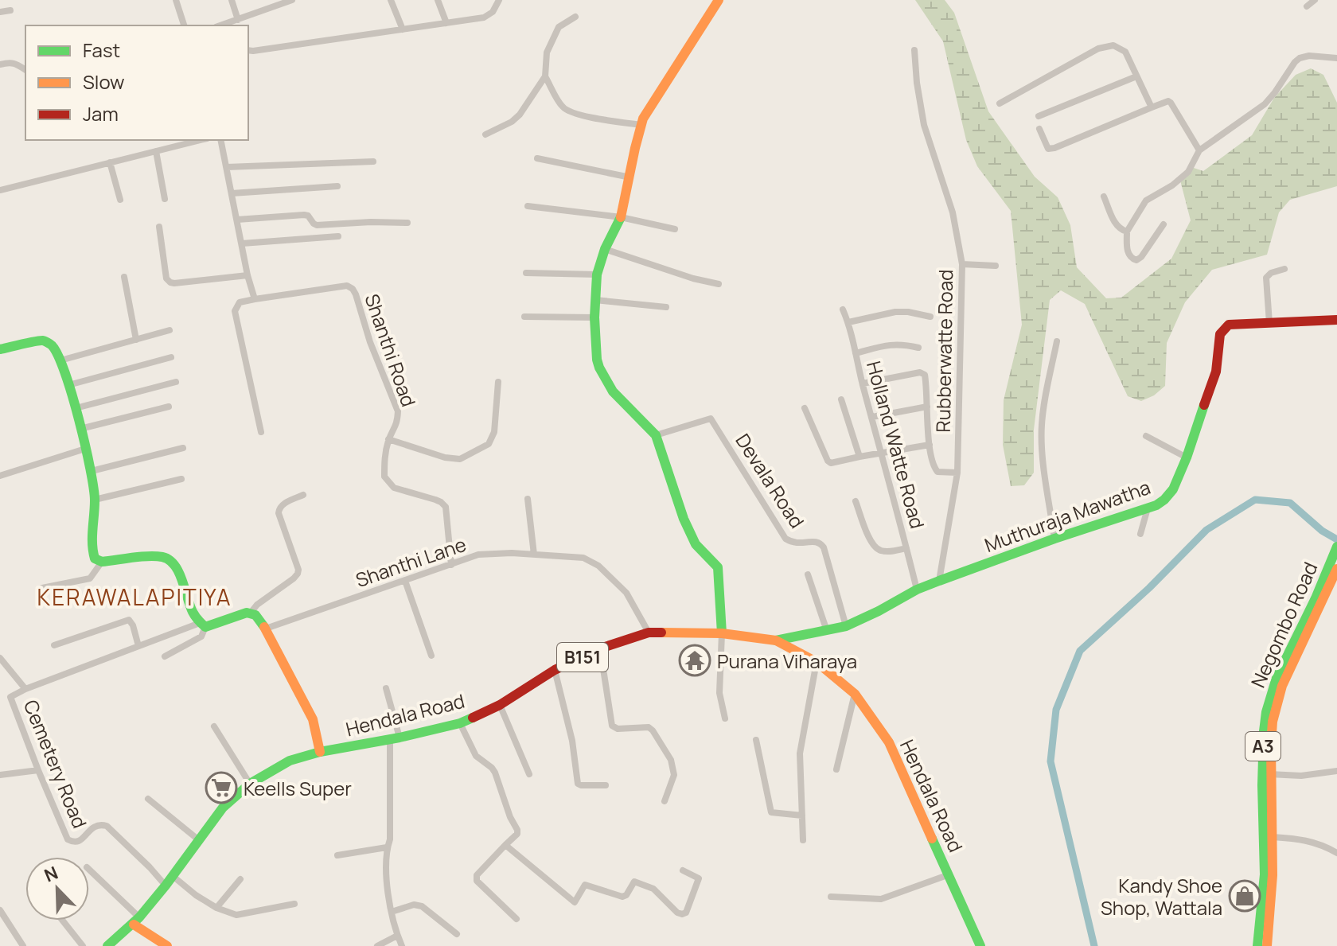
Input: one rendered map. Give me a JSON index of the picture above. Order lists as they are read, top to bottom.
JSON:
{
  "streets": {
    "main road": [
      "Muthuraja Mawatha",
      "Negombo Road",
      "B151",
      "Hendala Road",
      "A3"
    ],
    "street": [
      "Shanthi Road",
      "Rubberwatte Road",
      "Holland Watte Road",
      "Devala Road",
      "Shanthi Lane",
      "Cemetery Road"
    ]
  },
  "crossings": [
    ["Shanthi Road", "Shanthi Lane"],
    ["Rubberwatte Road", "Muthuraja Mawatha"],
    ["Holland Watte Road", "Muthuraja Mawatha"],
    ["Devala Road", "Muthuraja Mawatha"],
    ["Muthuraja Mawatha", "Hendala Road"],
    ["Shanthi Lane", "Hendala Road"],
    ["Hendala Road", "Cemetery Road"]
  ],
  "districts": ["KERAWALAPITIYA"],
  "places": {
    "temple": ["Purana Viharaya"],
    "supermarket": ["Keells Super"],
    "shop": ["Kandy Shoe Shop, Wattala"]
  },
  "legend": ["Fast", "Slow", "Jam"],
  "north": "top left"
}
